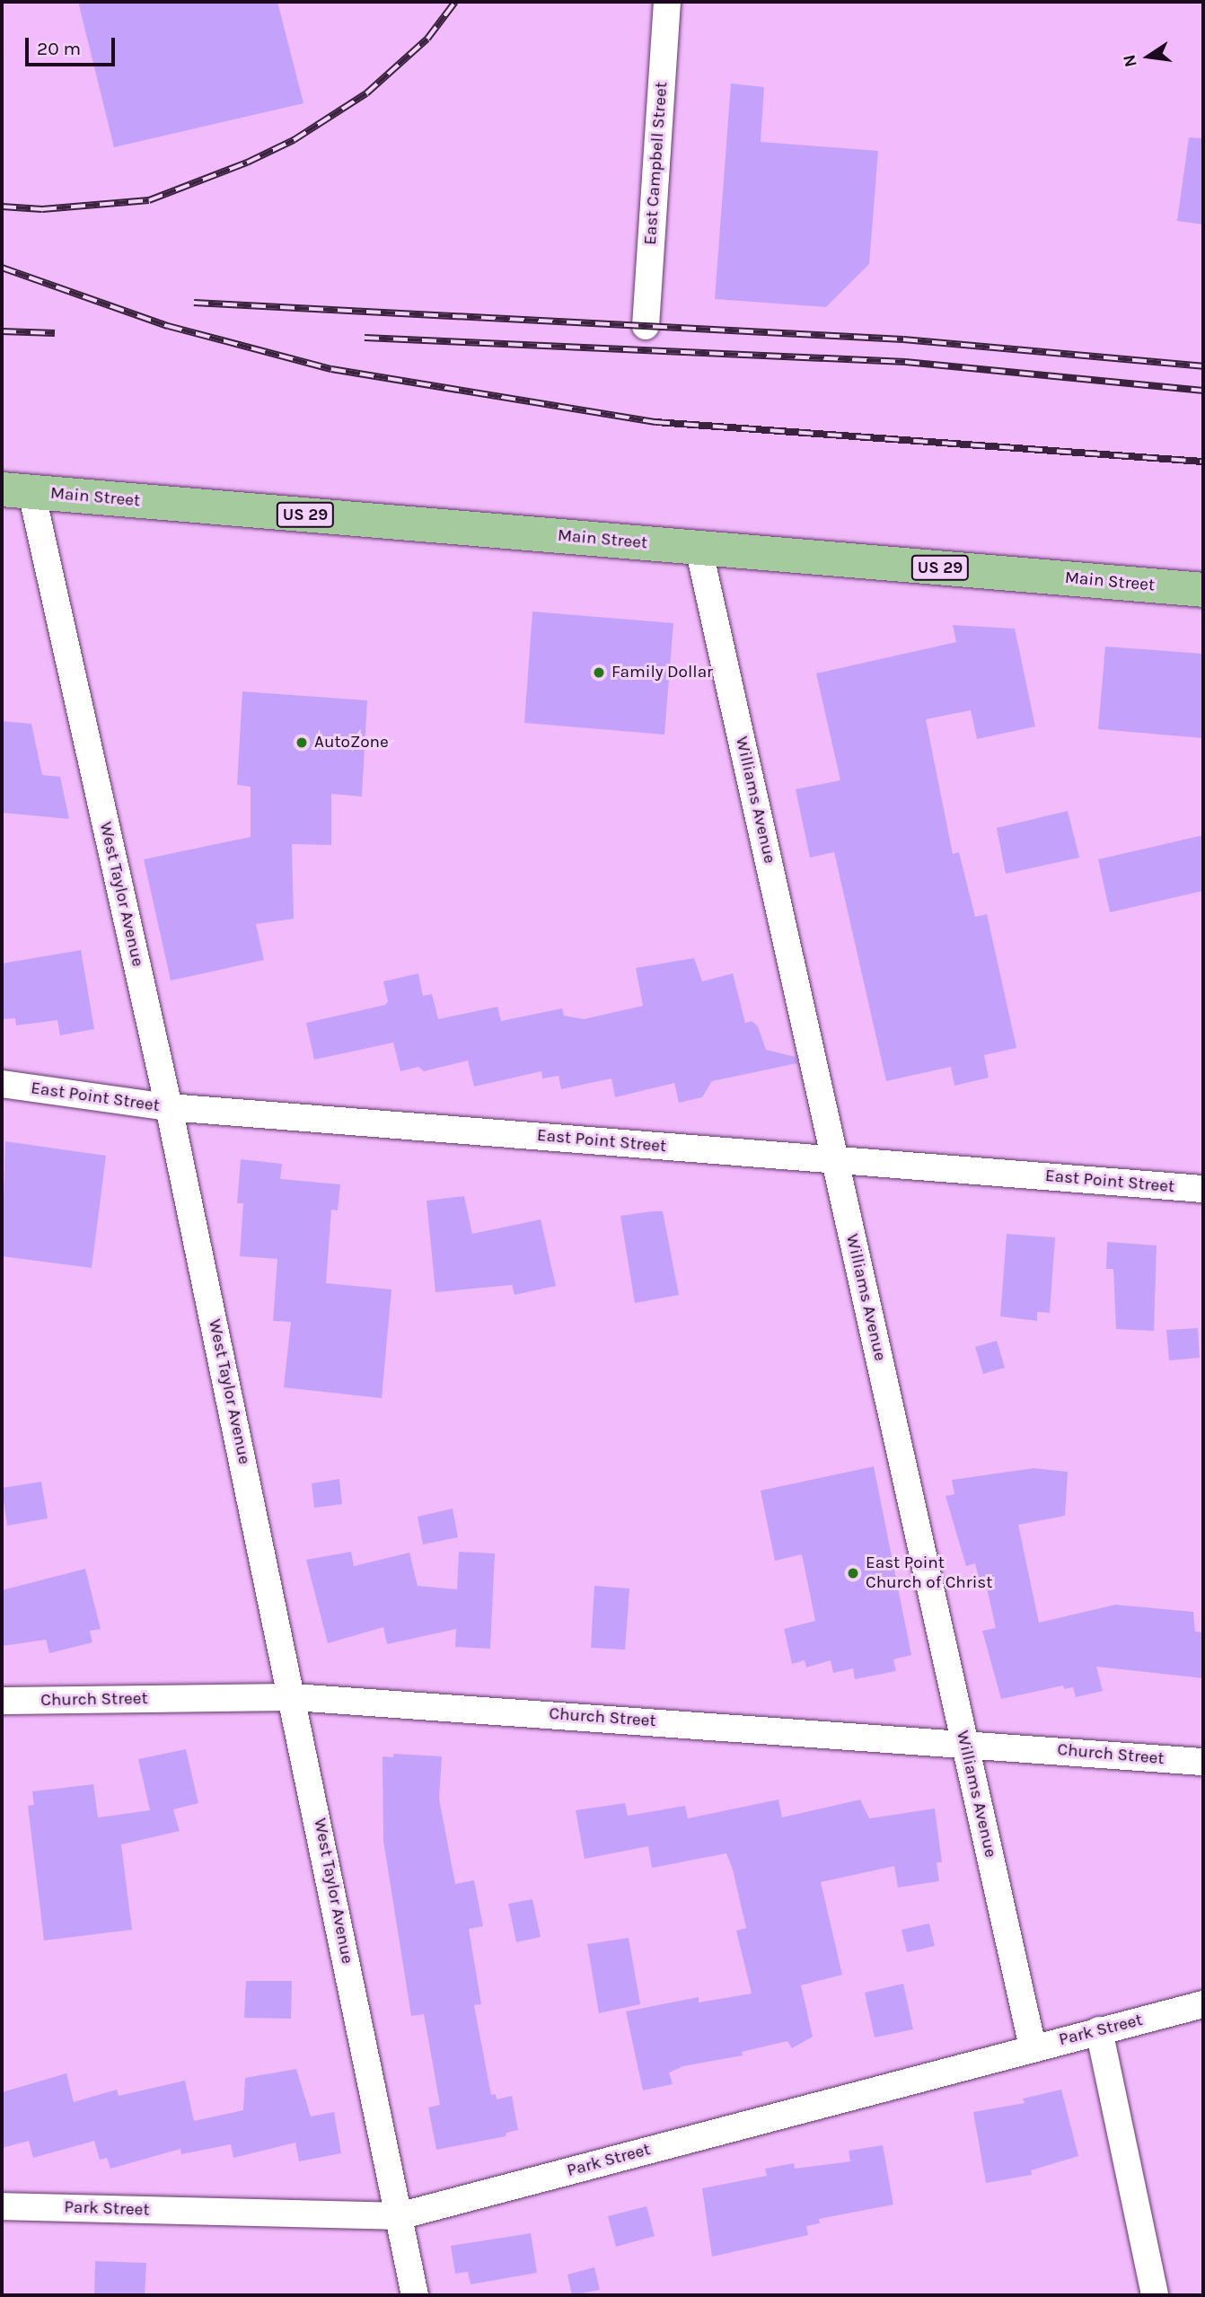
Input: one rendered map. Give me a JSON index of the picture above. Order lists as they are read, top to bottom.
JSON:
{
  "streets": {
    "main road": ["Main Street", "US 29"],
    "street": [
      "East Campbell Street",
      "Williams Avenue",
      "West Taylor Avenue",
      "East Point Street",
      "Church Street",
      "Park Street"
    ]
  },
  "crossings": [
    ["Main Street", "Williams Avenue"],
    ["Main Street", "West Taylor Avenue"],
    ["Williams Avenue", "East Point Street"],
    ["Williams Avenue", "Church Street"],
    ["Williams Avenue", "Park Street"],
    ["West Taylor Avenue", "East Point Street"],
    ["West Taylor Avenue", "Church Street"],
    ["West Taylor Avenue", "Park Street"]
  ],
  "places": ["Family Dollar", "AutoZone", "East Point Church of Christ"],
  "scale_bar": "20 m",
  "north": "left"
}
